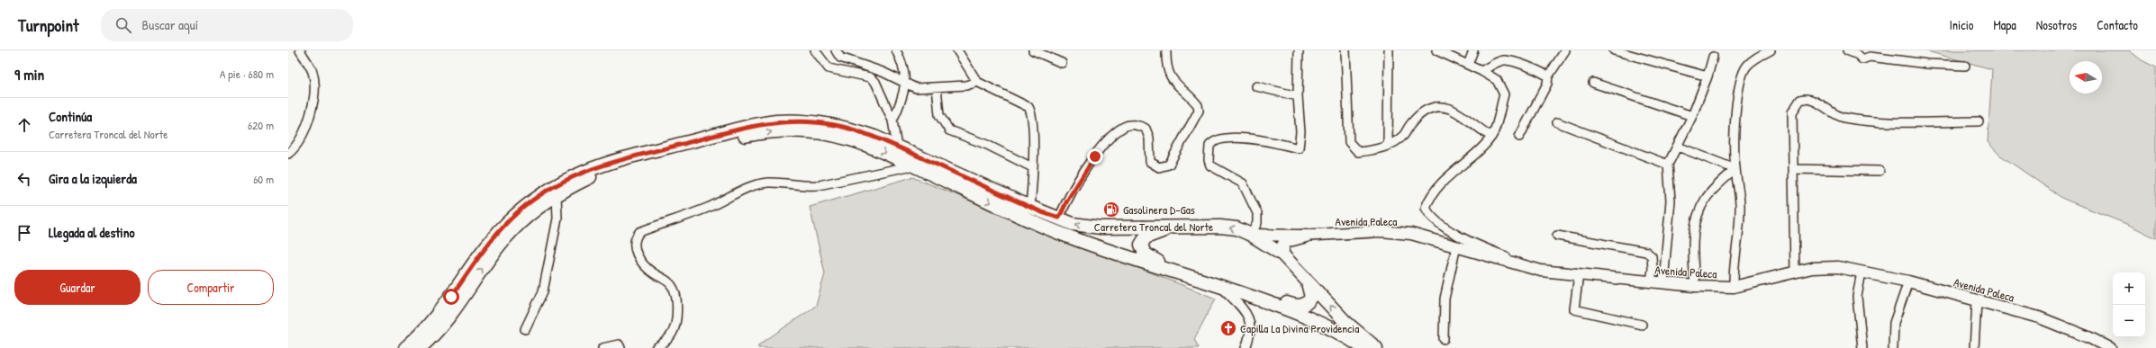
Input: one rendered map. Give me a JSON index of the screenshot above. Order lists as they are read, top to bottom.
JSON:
{
  "streets": {
    "main road": ["Avenida Paleca", "Carretera Troncal del Norte"]
  },
  "crossings": [
    ["Avenida Paleca", "Carretera Troncal del Norte"]
  ],
  "places": {
    "fuel station": ["Gasolinera D-Gas"],
    "church": ["Capilla La Divina Providencia"]
  },
  "north": "left",
  "page": {
    "header": "Turnpoint",
    "search": "Buscar aquí",
    "nav": [
      "Inicio",
      "Mapa",
      "Nosotros",
      "Contacto"
    ],
    "heading": ["9 min", "A pie · 680 m"],
    "list": [
      ["Continúa", "Carretera Troncal del Norte", "620 m"],
      ["Gira a la izquierda", "60 m"],
      "Llegada al destino"
    ],
    "buttons": ["Guardar", "Compartir"],
    "map_buttons": ["+", "−"]
  }
}
